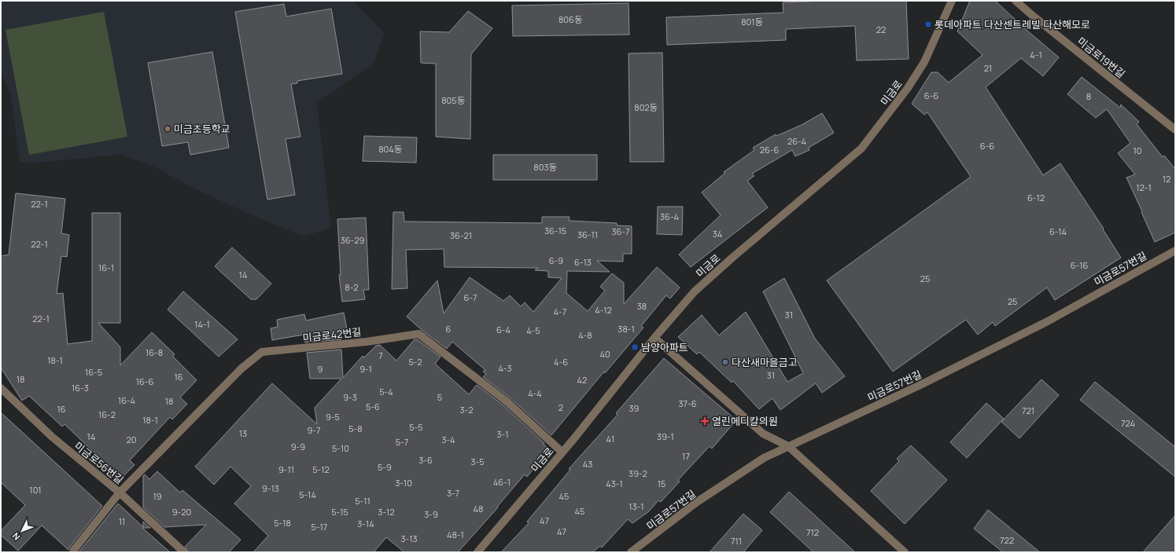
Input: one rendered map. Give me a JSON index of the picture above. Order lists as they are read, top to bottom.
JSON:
{
  "streets": {
    "street": [
      "미금로19번길",
      "미금로",
      "미금로57번길",
      "미금로42번길",
      "미금로56번길"
    ]
  },
  "crossings": [
    ["미금로", "미금로42번길"],
    ["미금로42번길", "미금로56번길"]
  ],
  "places": {
    "transit": ["롯데아파트.다산센트레빌.다산해모로", "남양아파트"],
    "other": ["미금초등학교", "다산새마을금고"],
    "health": ["열린메디칼의원"]
  },
  "house_numbers": [
    "806동",
    "801동",
    "22",
    "4-1",
    "21",
    "6-6",
    "8",
    "805동",
    "802동",
    "26-4",
    "6-6",
    "804동",
    "26-6",
    "10",
    "803동",
    "12",
    "12-1",
    "6-12",
    "22-1",
    "36-4",
    "36-15",
    "36-7",
    "6-14",
    "34",
    "36-11",
    "36-21",
    "36-29",
    "22-1",
    "6-9",
    "6-13",
    "6-16",
    "16-1",
    "14",
    "25",
    "8-2",
    "6-7",
    "25",
    "38",
    "4-12",
    "4-7",
    "31",
    "22-1",
    "14-1",
    "6",
    "38-1",
    "6-4",
    "4-5",
    "4-8",
    "16-8",
    "40",
    "7",
    "18-1",
    "5-2",
    "4-6",
    "4-3",
    "9",
    "9-1",
    "16-5",
    "31",
    "16",
    "18",
    "42",
    "16-6",
    "16-3",
    "5-4",
    "4-4",
    "9-3",
    "5",
    "16-4",
    "18",
    "37-6",
    "5-6",
    "2",
    "39",
    "16",
    "3-2",
    "721",
    "16-2",
    "9-5",
    "18-1",
    "724",
    "5-5",
    "5-8",
    "9-7",
    "13",
    "3-1",
    "14",
    "39-1",
    "41",
    "20",
    "3-4",
    "5-7",
    "9-9",
    "5-10",
    "17",
    "3-6",
    "3-5",
    "43",
    "5-9",
    "9-11",
    "5-12",
    "39-2",
    "46-1",
    "3-10",
    "43-1",
    "15",
    "9-13",
    "101",
    "3-7",
    "5-14",
    "19",
    "45",
    "5-11",
    "13-1",
    "48",
    "45",
    "9-20",
    "5-15",
    "3-12",
    "3-9",
    "47",
    "11",
    "5-18",
    "3-14",
    "5-17",
    "47",
    "712",
    "48-1",
    "3-13",
    "722",
    "711"
  ],
  "north": "bottom left"
}
